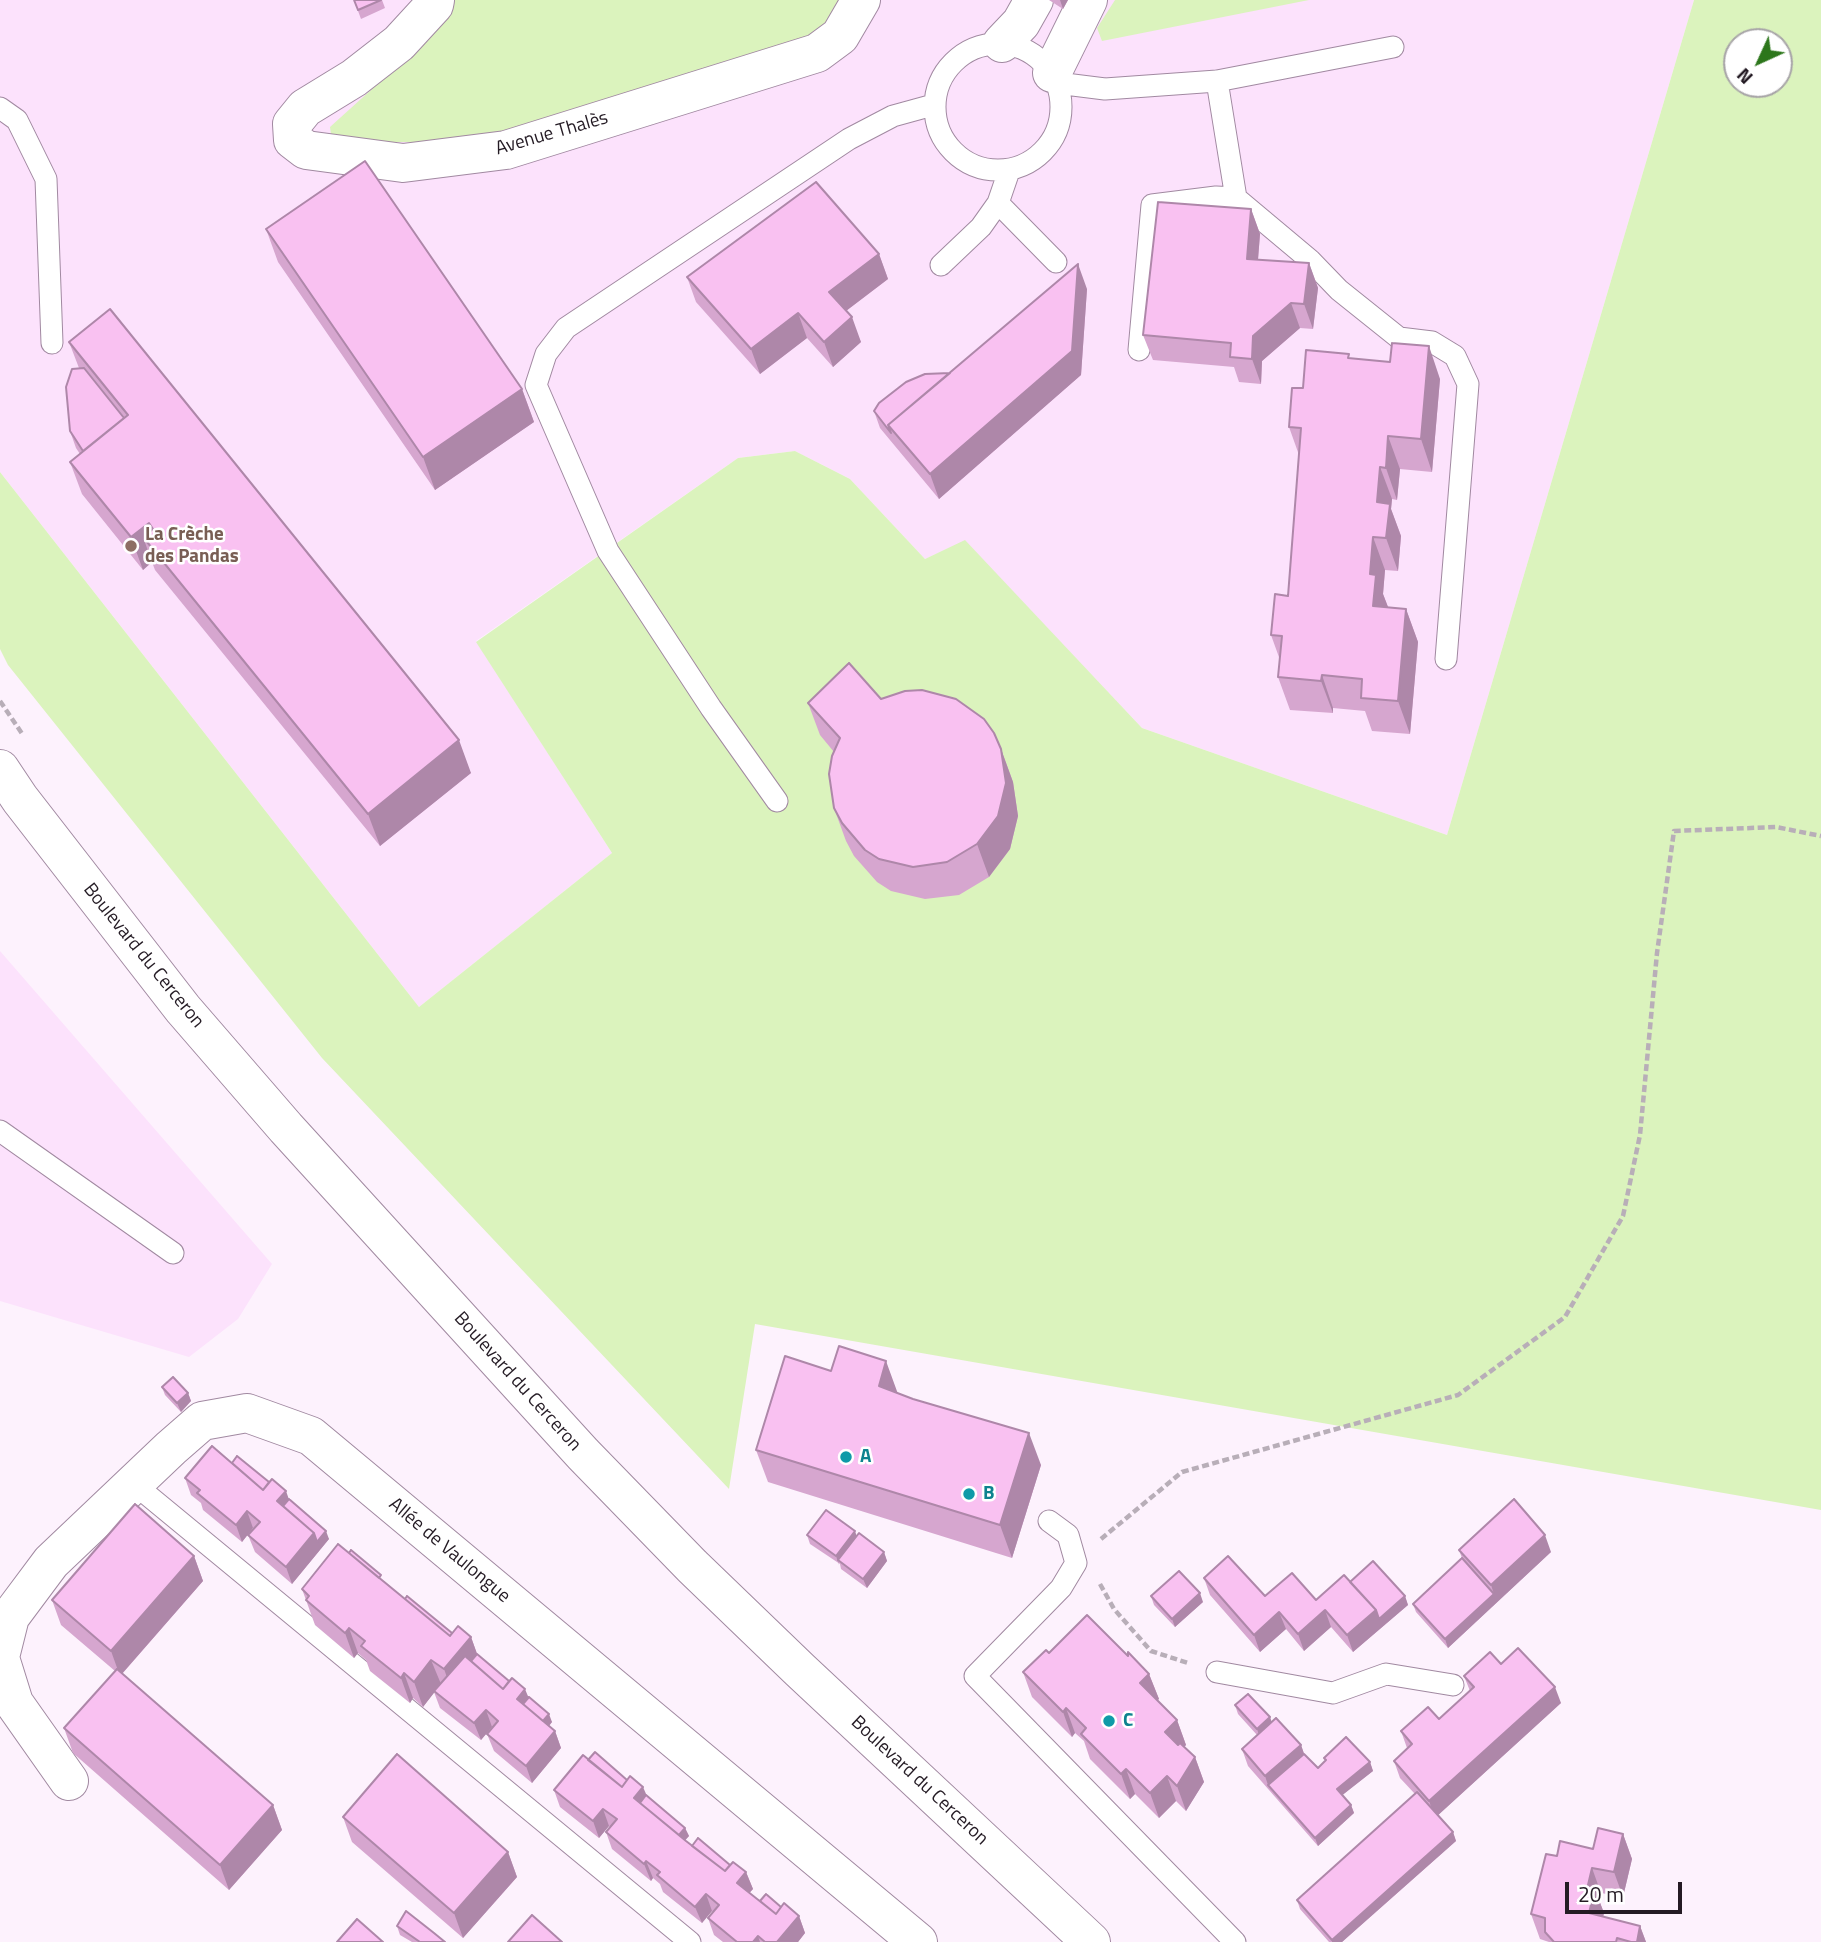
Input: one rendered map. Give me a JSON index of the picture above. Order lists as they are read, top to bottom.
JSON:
{
  "streets": {
    "street": ["Avenue Thalès", "Boulevard du Cerceron", "Allée de Vaulongue"]
  },
  "places": [
    "La Crèche des Pandas",
    "A",
    "B",
    "C"
  ],
  "scale_bar": "20 m",
  "north": "bottom left"
}
